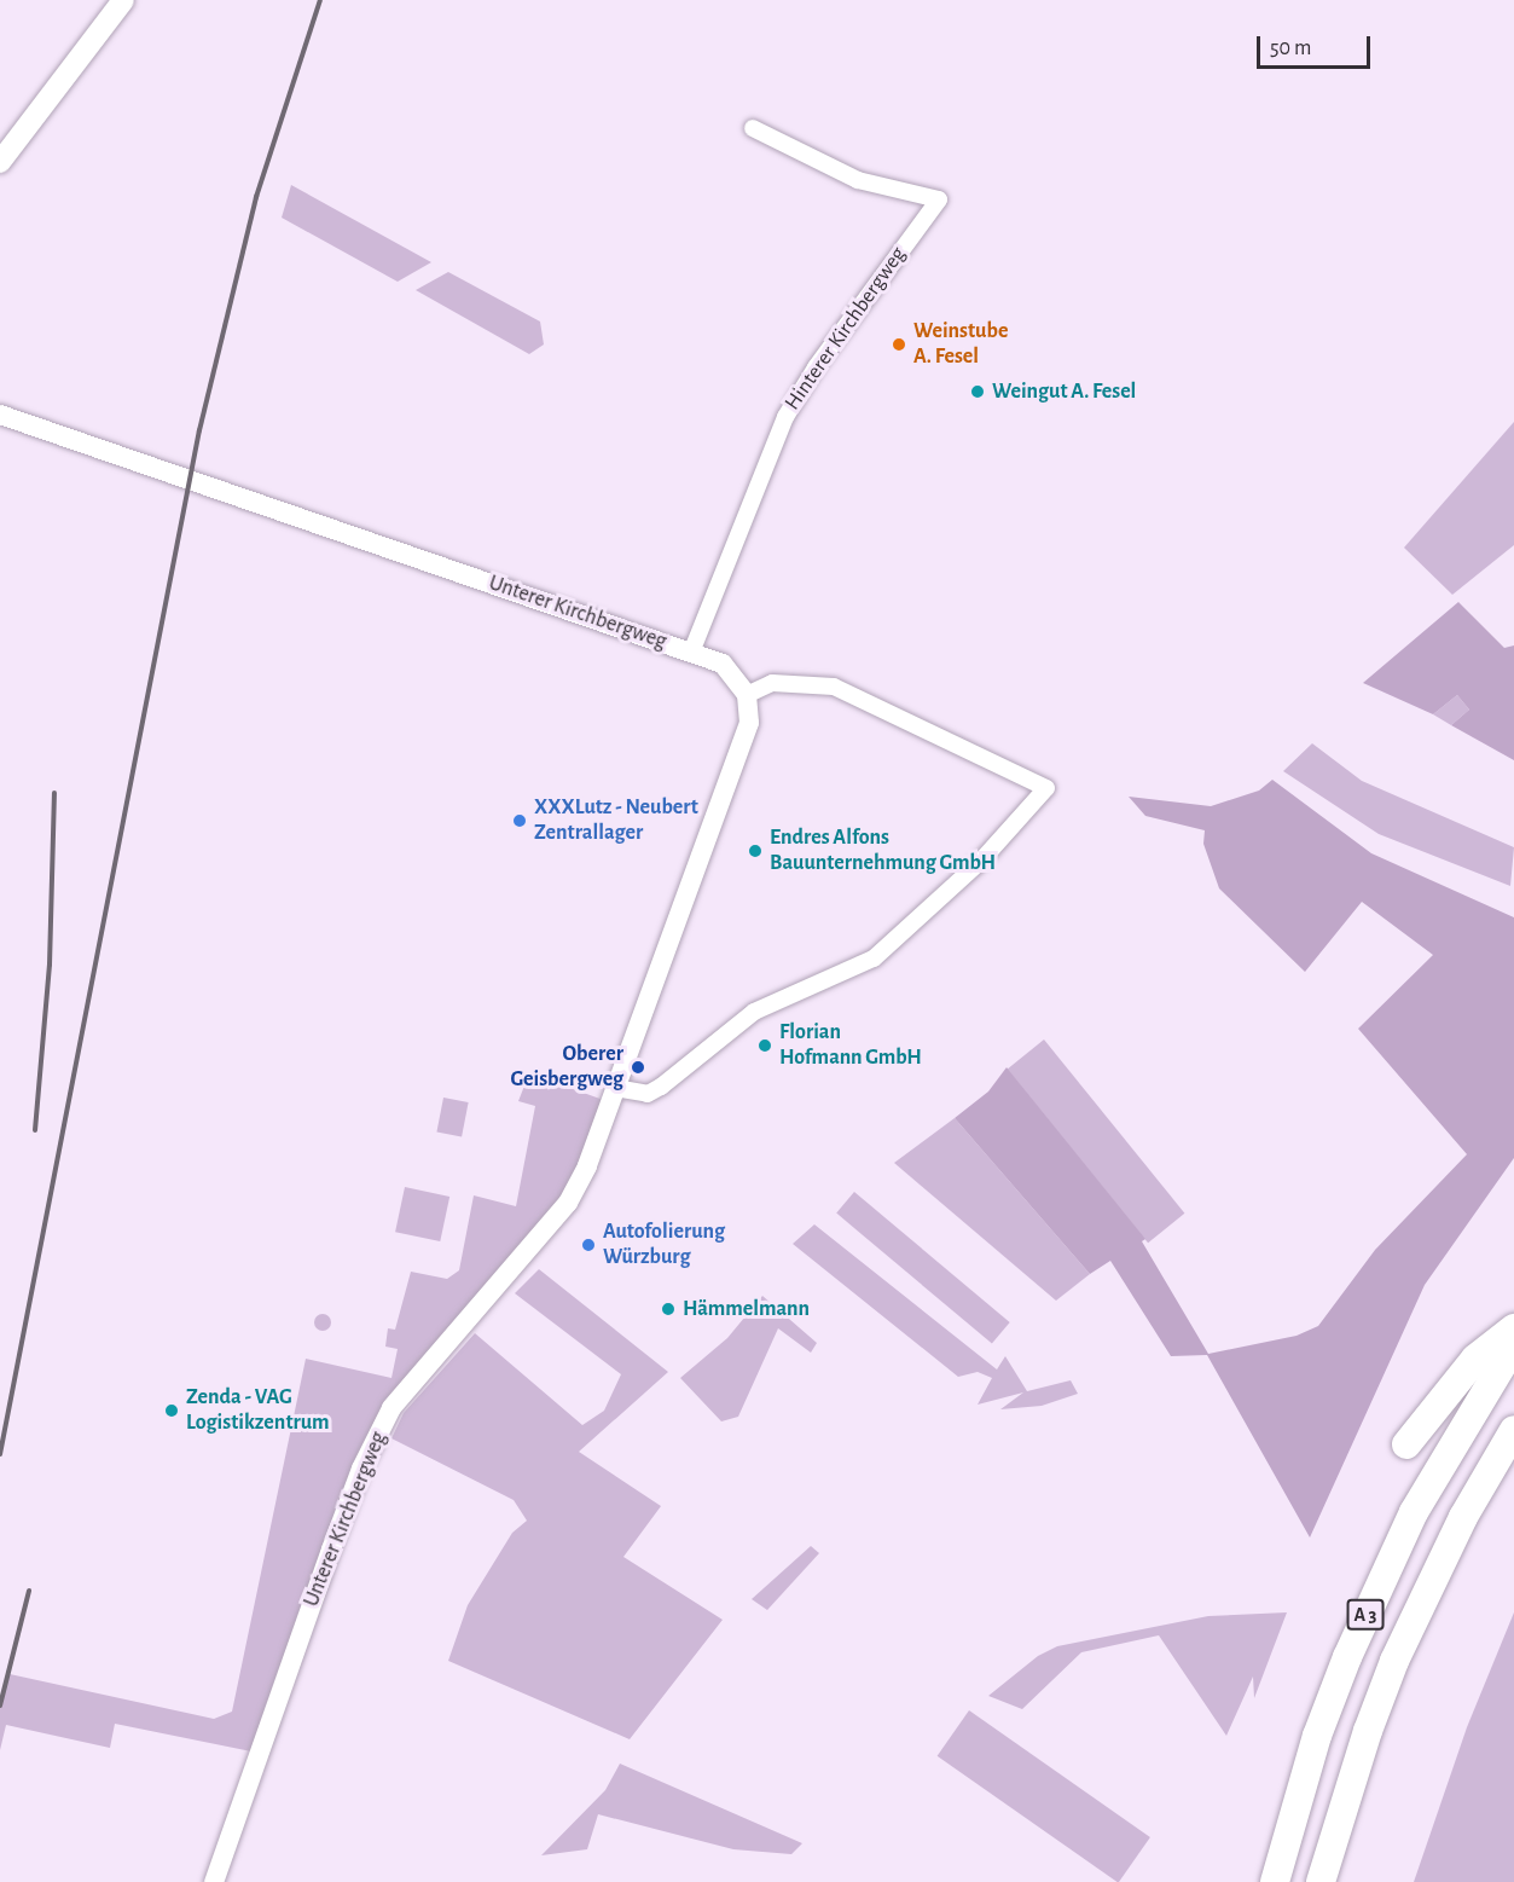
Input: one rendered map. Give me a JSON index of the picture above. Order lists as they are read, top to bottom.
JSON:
{
  "streets": {
    "highway": ["A 3"],
    "street": ["Hinterer Kirchbergweg", "Unterer Kirchbergweg"]
  },
  "crossings": [
    ["Hinterer Kirchbergweg", "Unterer Kirchbergweg"]
  ],
  "places": [
    "Weinstube A. Fesel",
    "Weingut A. Fesel",
    "XXXLutz - Neubert Zentrallager",
    "Endres Alfons Bauunternehmung GmbH",
    "Florian Hofmann GmbH",
    "Oberer Geisbergweg",
    "Autofolierung Würzburg",
    "Hämmelmann",
    "Zenda - VAG Logistikzentrum"
  ],
  "scale_bar": "50 m"
}
